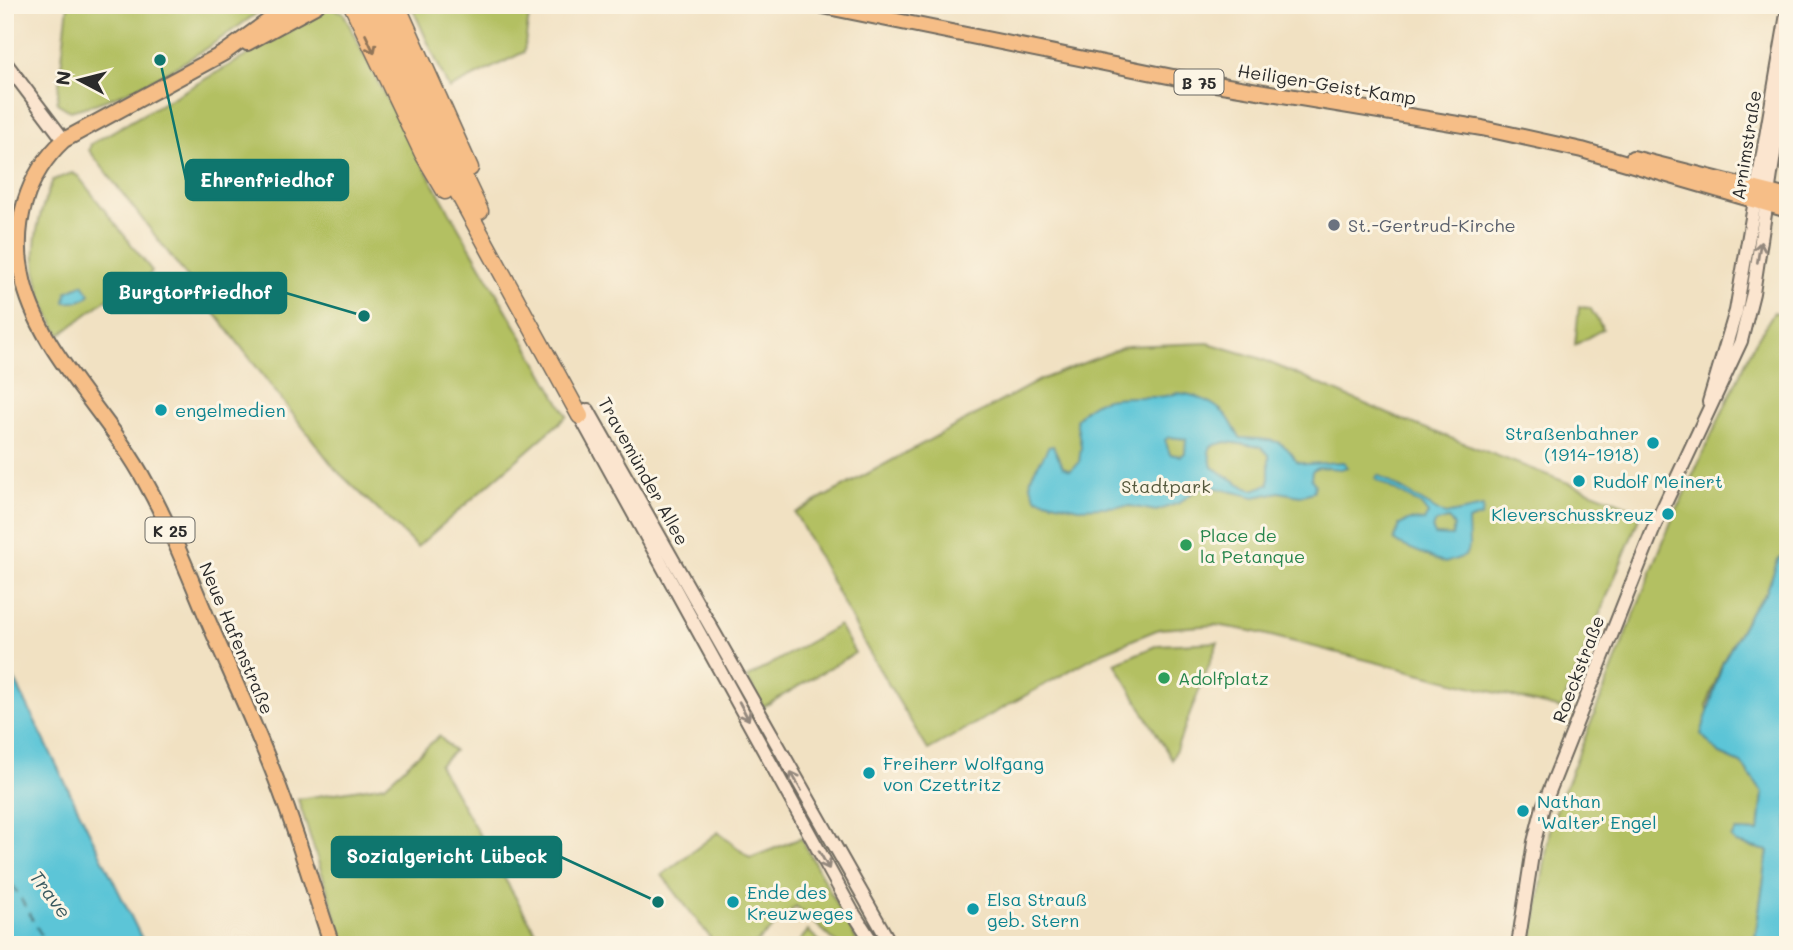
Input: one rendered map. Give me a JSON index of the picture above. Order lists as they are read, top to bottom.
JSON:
{
  "streets": {
    "highway": ["Travemünder Allee"],
    "main road": [
      "B 75",
      "Heiligen-Geist-Kamp",
      "Arnimstraße",
      "K 25",
      "Neue Hafenstraße",
      "Roeckstraße"
    ]
  },
  "crossings": [
    ["Heiligen-Geist-Kamp", "Arnimstraße"],
    ["Arnimstraße", "Roeckstraße"],
    ["K 25", "Neue Hafenstraße"]
  ],
  "water": ["Trave"],
  "parks": ["Stadtpark"],
  "places": [
    "Ehrenfriedhof",
    "St.-Gertrud-Kirche",
    "Burgtorfriedhof",
    "engelmedien",
    "Straßenbahner (1914-1918)",
    "Rudolf Meinert",
    "Kleverschusskreuz",
    "Place de la Petanque",
    "Adolfplatz",
    "Freiherr Wolfgang von Czettritz",
    "Nathan 'Walter' Engel",
    "Sozialgericht Lübeck",
    "Ende des Kreuzweges",
    "Elsa Strauß geb. Stern"
  ],
  "north": "left"
}
